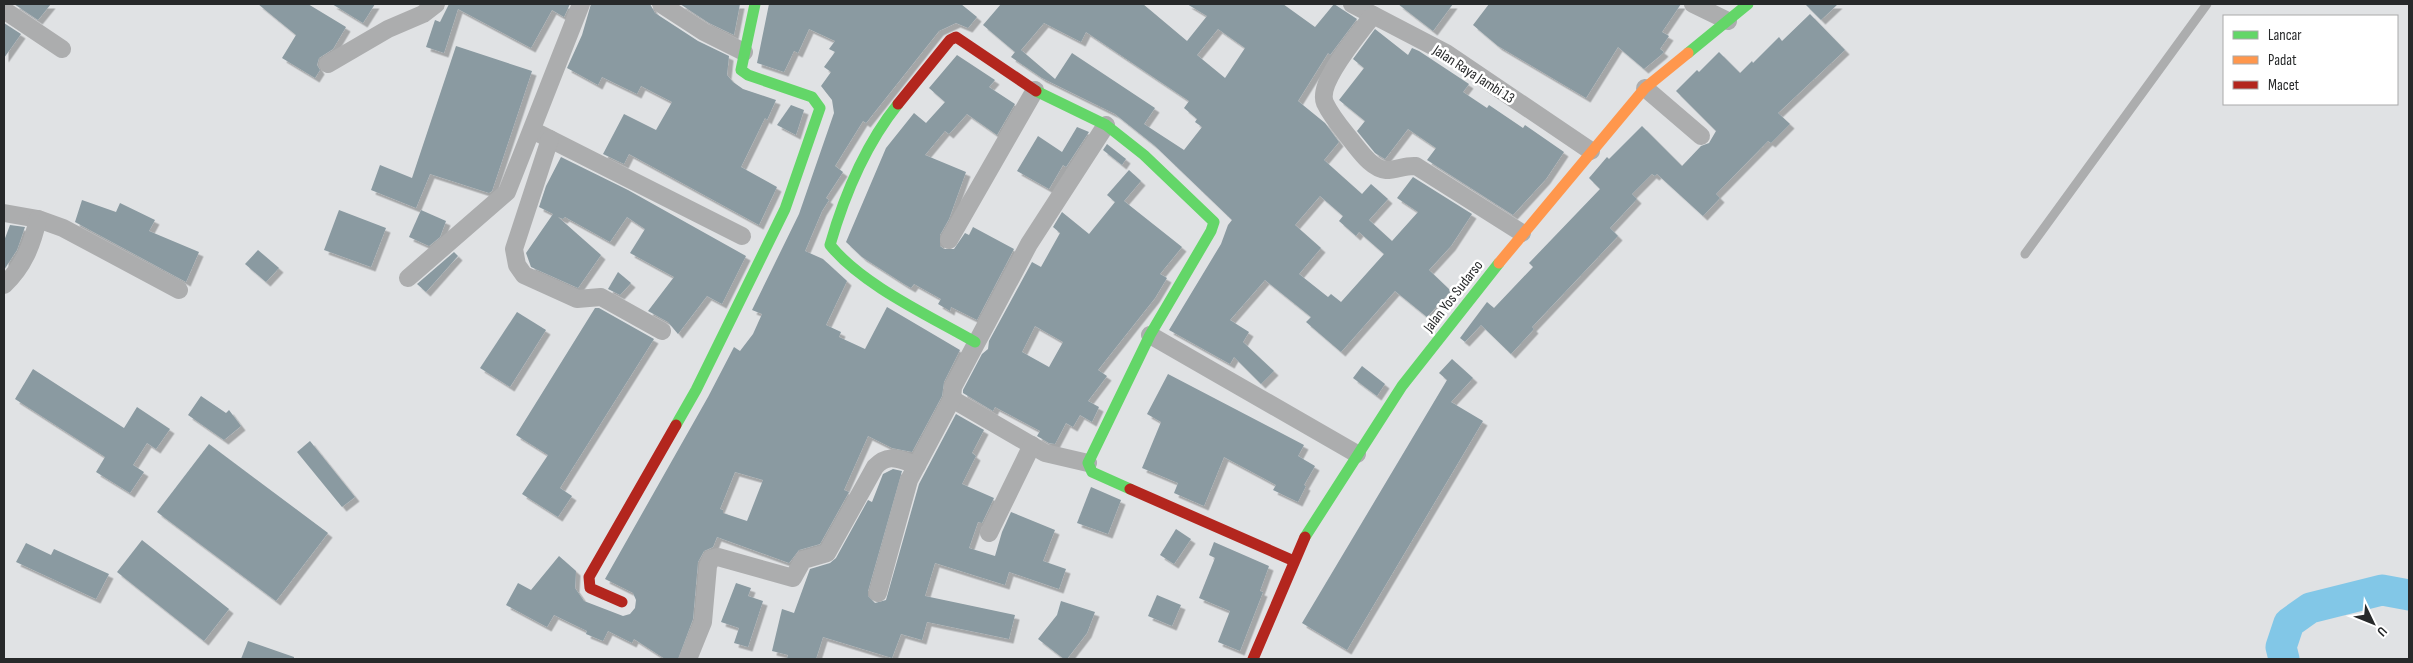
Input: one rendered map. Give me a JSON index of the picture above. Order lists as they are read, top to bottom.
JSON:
{
  "streets": {
    "main road": ["Jalan Yos Sudarso"],
    "street": ["Jalan Raya Jambi 13"]
  },
  "crossings": [
    ["Jalan Raya Jambi 13", "Jalan Yos Sudarso"]
  ],
  "legend": ["Lancar", "Padat", "Macet"],
  "north": "bottom right"
}
